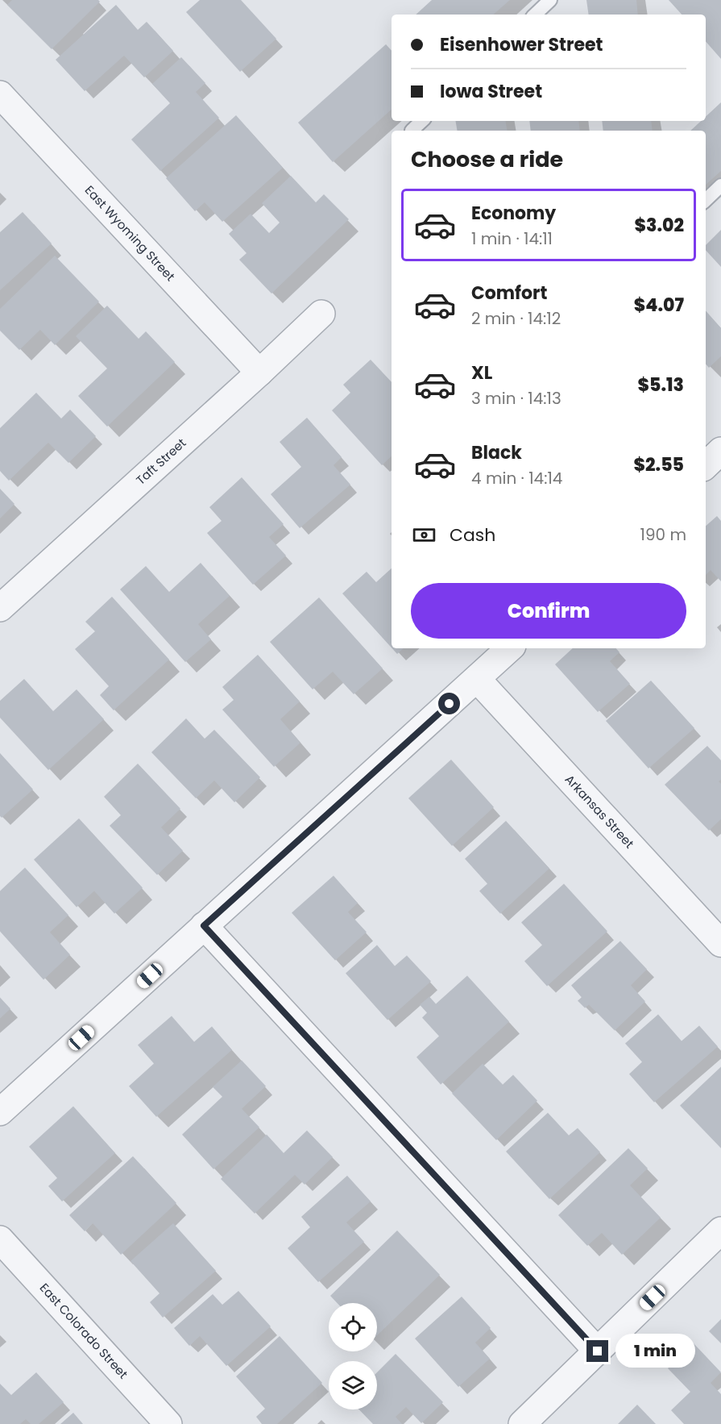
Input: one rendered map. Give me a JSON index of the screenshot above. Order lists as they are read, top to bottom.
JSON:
{
  "streets": {
    "street": [
      "East Wyoming Street",
      "Taft Street",
      "Arkansas Street",
      "East Colorado Street"
    ]
  },
  "crossings": [
    ["East Wyoming Street", "Taft Street"]
  ],
  "page": {
    "banner": ["Eisenhower Street", "Iowa Street"],
    "heading": "Choose a ride",
    "list": [
      {
        "name": "Economy",
        "note": "1 min · 14:11",
        "value": "$3.02"
      },
      {
        "name": "Comfort",
        "note": "2 min · 14:12",
        "value": "$4.07"
      },
      {
        "name": "XL",
        "note": "3 min · 14:13",
        "value": "$5.13"
      },
      {
        "name": "Black",
        "note": "4 min · 14:14",
        "value": "$2.55"
      }
    ],
    "pay": ["Cash", "190 m"],
    "buttons": "Confirm",
    "bubble": "1 min"
  }
}
